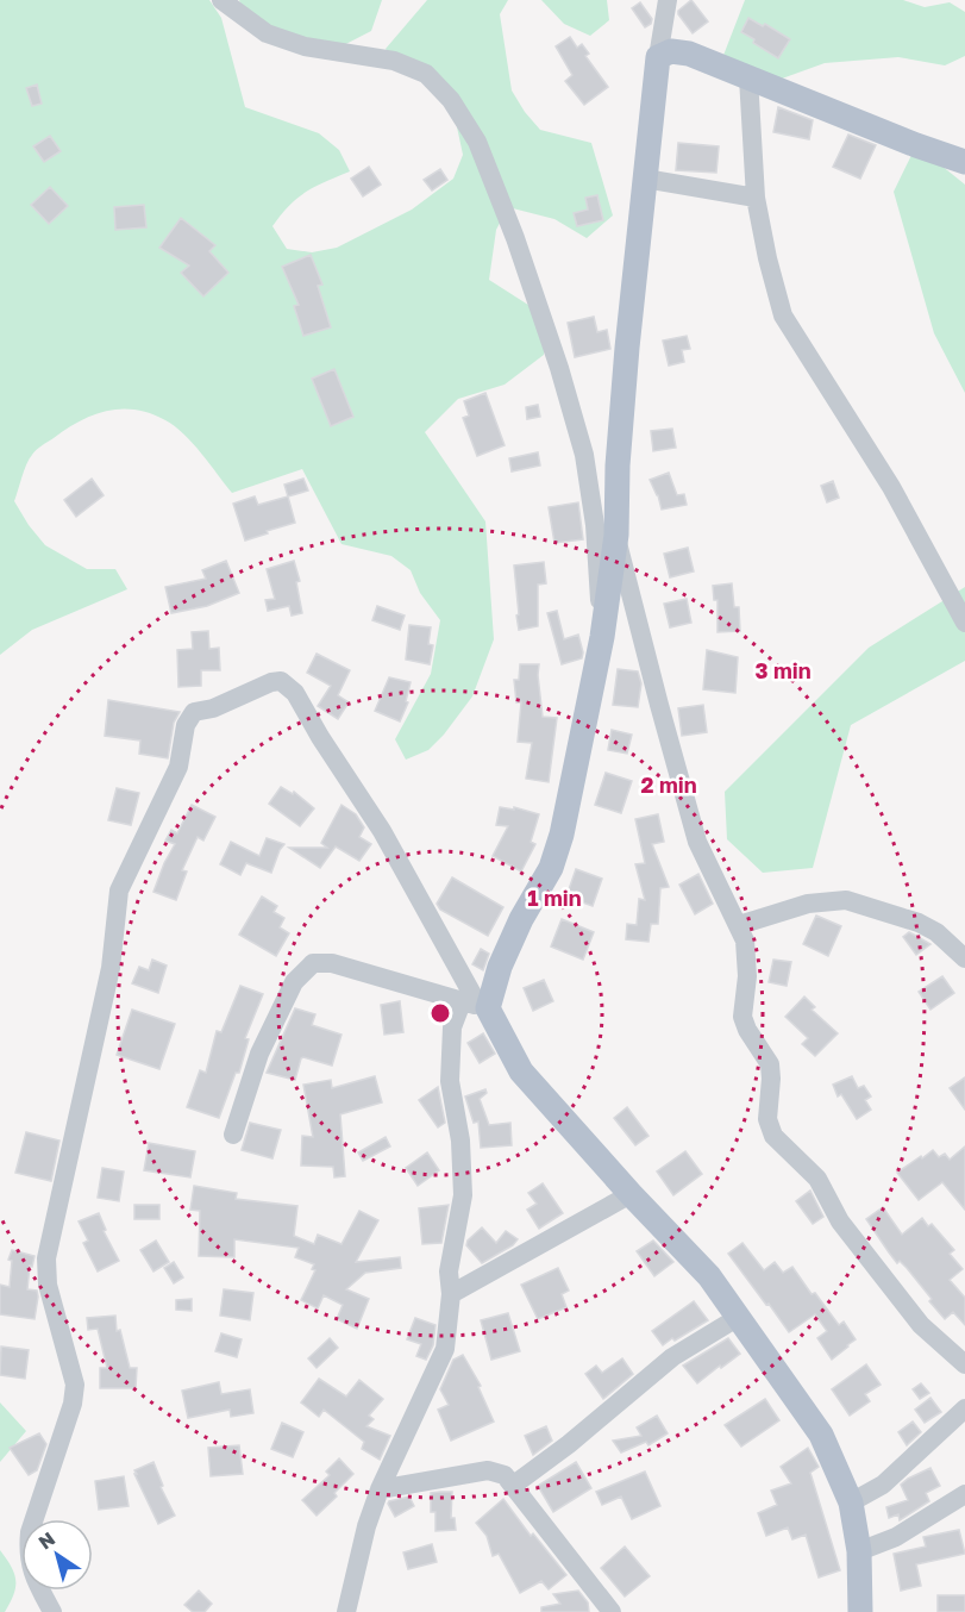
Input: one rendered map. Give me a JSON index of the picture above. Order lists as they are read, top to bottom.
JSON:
{
  "north": "top left",
  "rings": ["3 min", "2 min", "1 min"]
}
